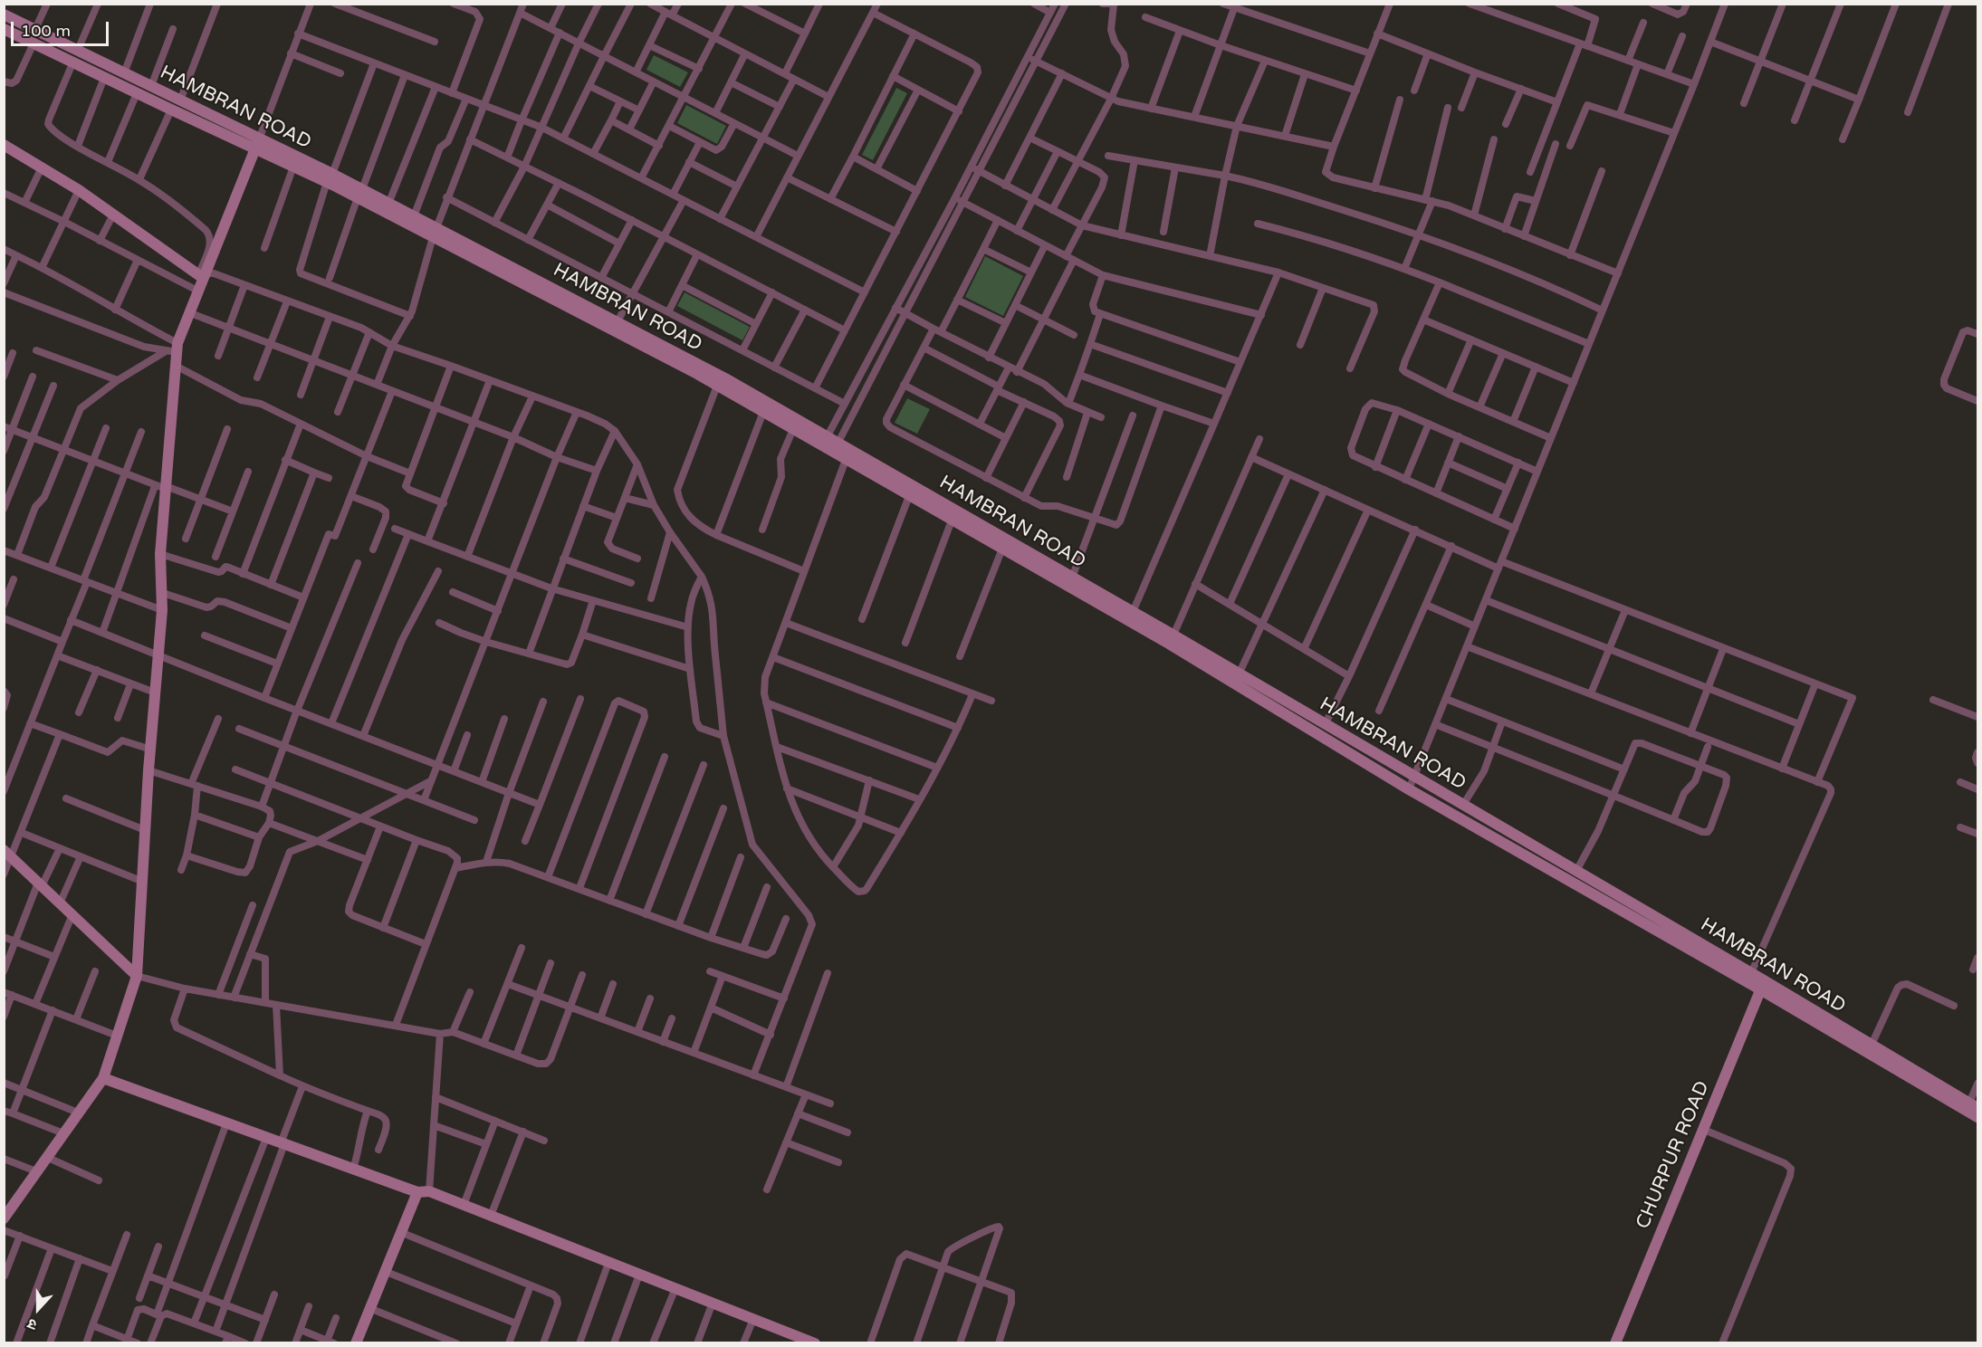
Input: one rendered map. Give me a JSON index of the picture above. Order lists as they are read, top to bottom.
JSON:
{
  "streets": {
    "main road": ["HAMBRAN ROAD", "CHURPUR ROAD"]
  },
  "crossings": [
    ["HAMBRAN ROAD", "CHURPUR ROAD"]
  ],
  "scale_bar": "100 m",
  "north": "bottom"
}
